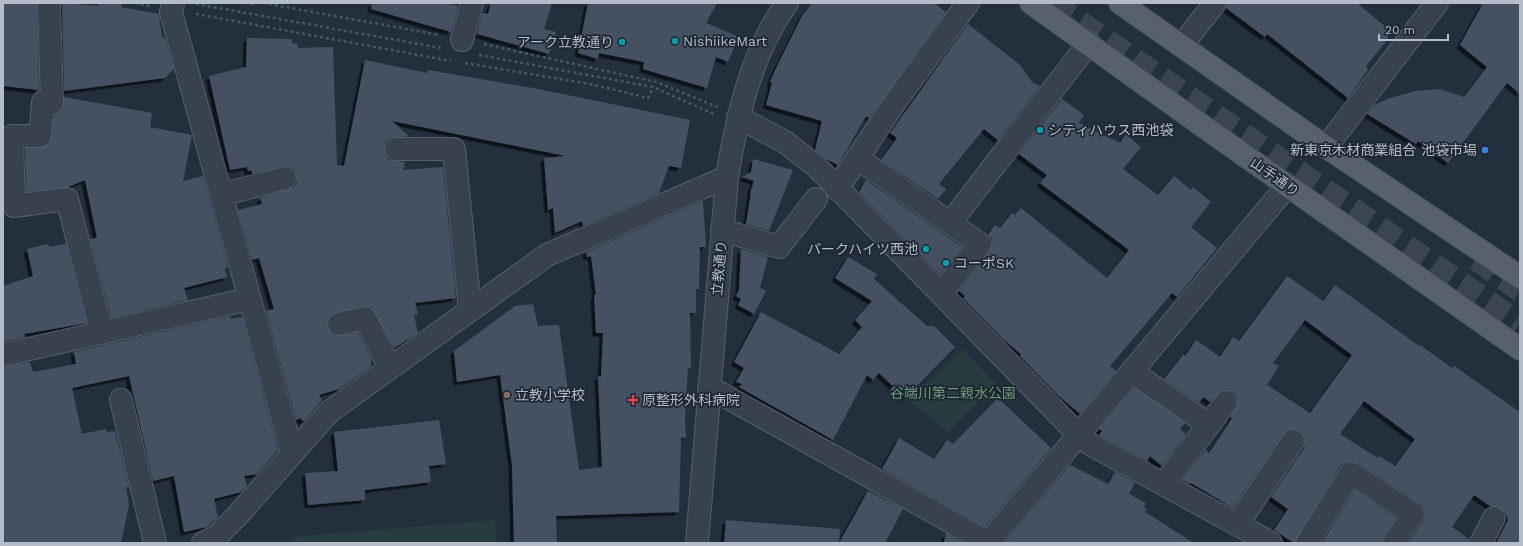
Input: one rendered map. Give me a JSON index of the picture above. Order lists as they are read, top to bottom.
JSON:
{
  "streets": {
    "main road": ["山手通り"],
    "street": ["立教通り"]
  },
  "parks": ["谷端川第二親水公園"],
  "places": {
    "other": [
      "NishiikeMart",
      "アーク立教通り",
      "シティハウス西池袋",
      "新東京木材商業組合 池袋市場",
      "パークハイツ西池",
      "コーポSK",
      "立教小学校"
    ],
    "health": ["原整形外科病院"]
  },
  "scale_bar": "20 m"
}
